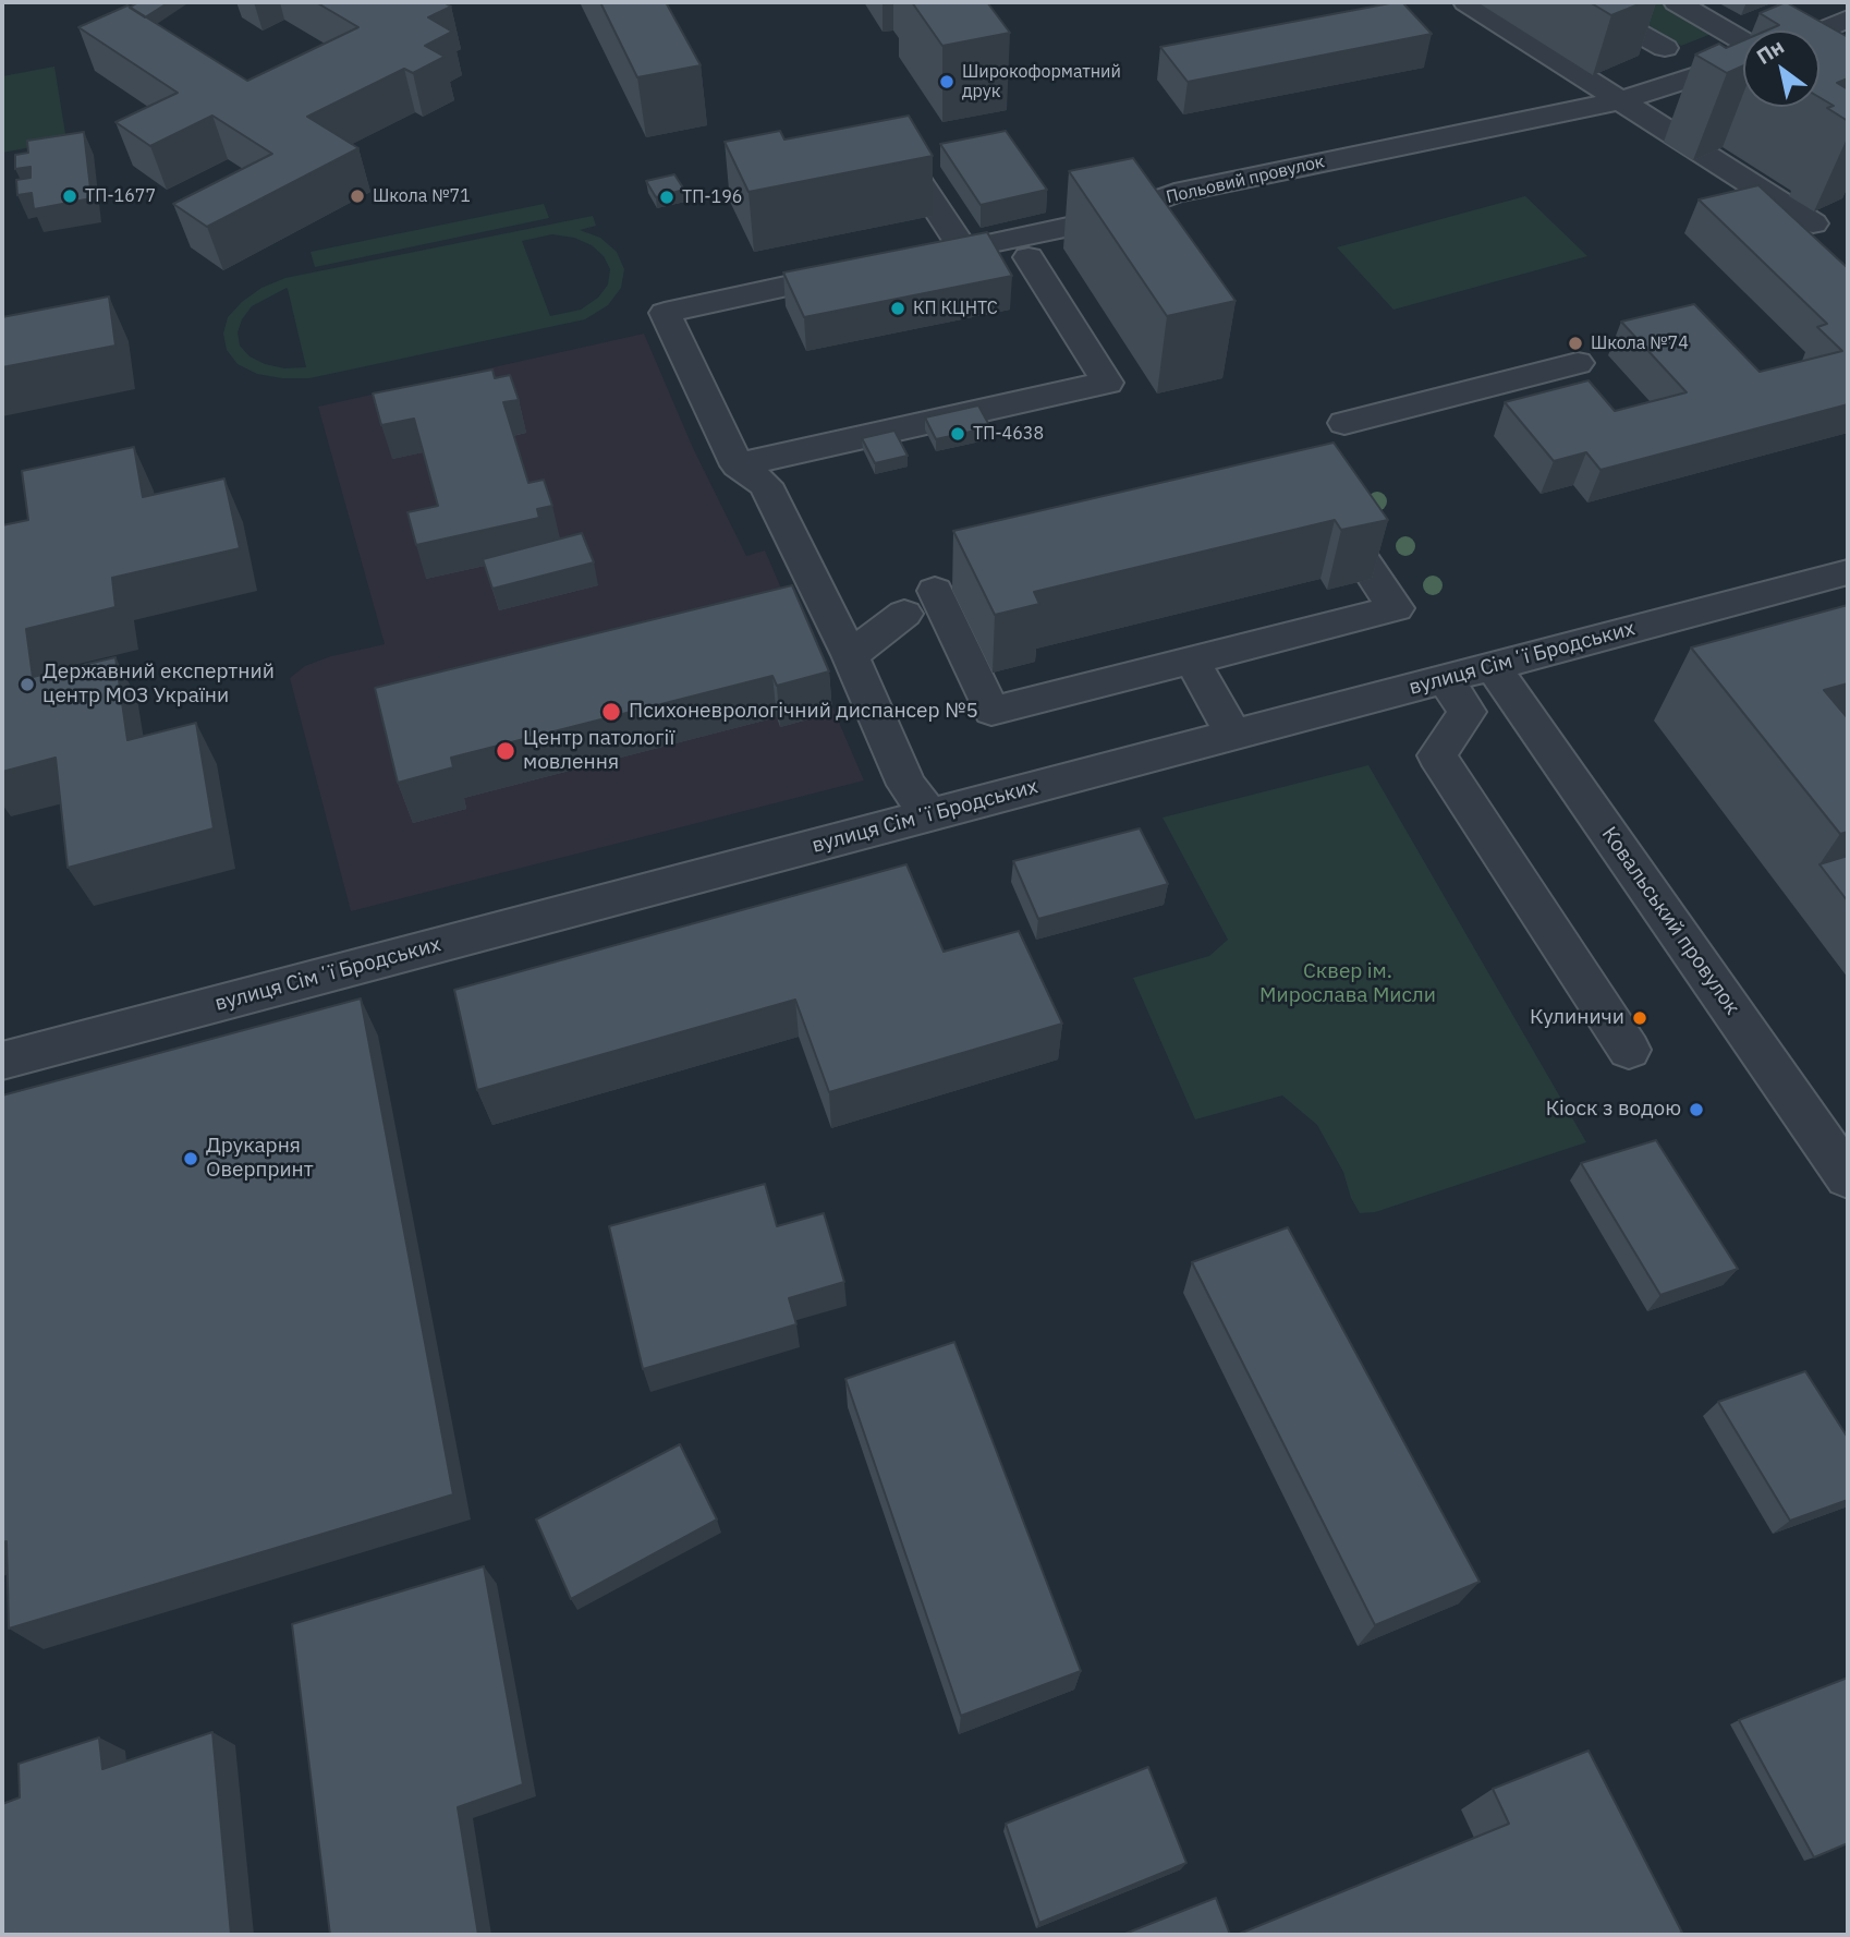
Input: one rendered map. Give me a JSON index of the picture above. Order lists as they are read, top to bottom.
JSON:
{
  "streets": {
    "street": ["Польовий провулок", "вулиця Сімʼї Бродських", "Ковальський провулок"]
  },
  "crossings": [
    ["вулиця Сімʼї Бродських", "Ковальський провулок"]
  ],
  "parks": ["Сквер ім. Мирослава Мисли"],
  "places": [
    "Широкоформатний друк",
    "ТП-1677",
    "Школа №71",
    "ТП-196",
    "КП КЦНТС",
    "Школа №74",
    "ТП-4638",
    "Державний експертний центр МОЗ України",
    "Психоневрологічний диспансер №5",
    "Центр патології мовлення",
    "Кулиничи",
    "Кіоск з водою",
    "Друкарня Оверпринт"
  ],
  "north": "top left"
}
